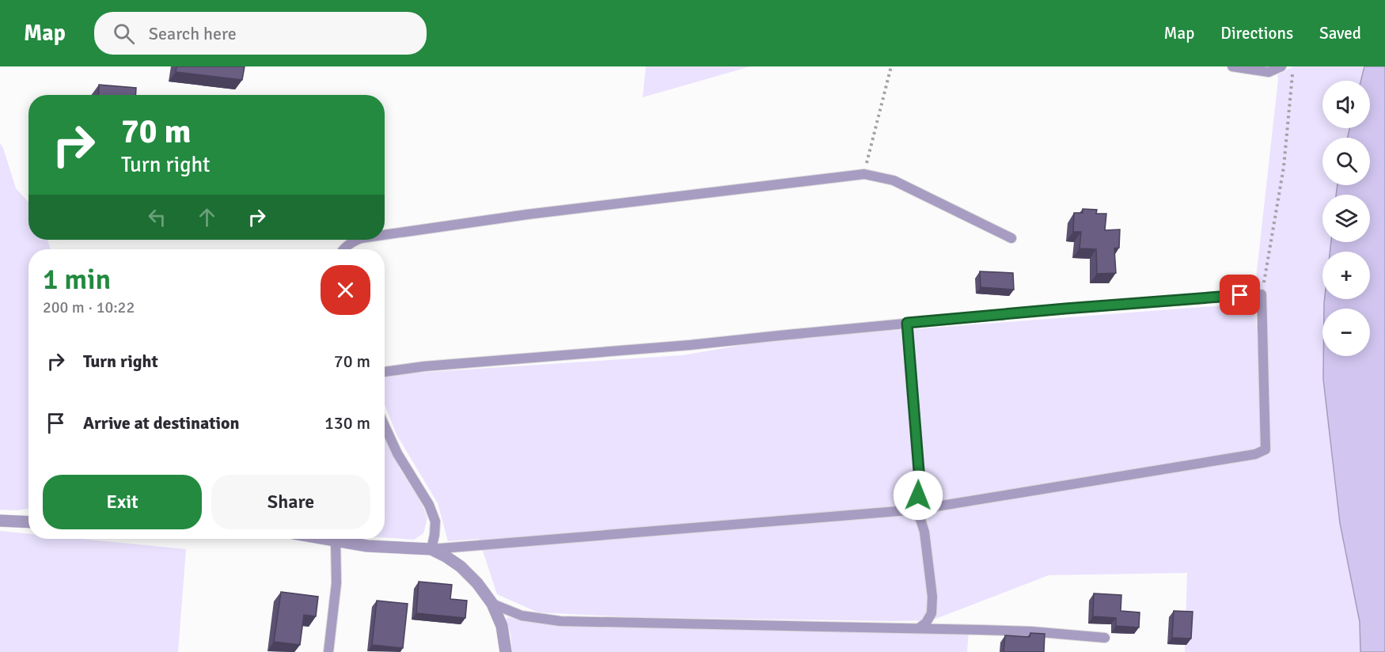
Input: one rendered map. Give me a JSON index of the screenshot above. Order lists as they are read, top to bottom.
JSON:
{
  "page": {
    "header": "Map",
    "search": "Search here",
    "nav": ["Map", "Directions", "Saved"],
    "map_buttons": ["+", "−"],
    "turn": ["70 m", "Turn right"],
    "heading": ["1 min", "200 m · 10:22"],
    "list": [
      {
        "name": "Turn right",
        "value": "70 m"
      },
      {
        "name": "Arrive at destination",
        "value": "130 m"
      }
    ],
    "buttons": ["Exit", "Share"]
  }
}
